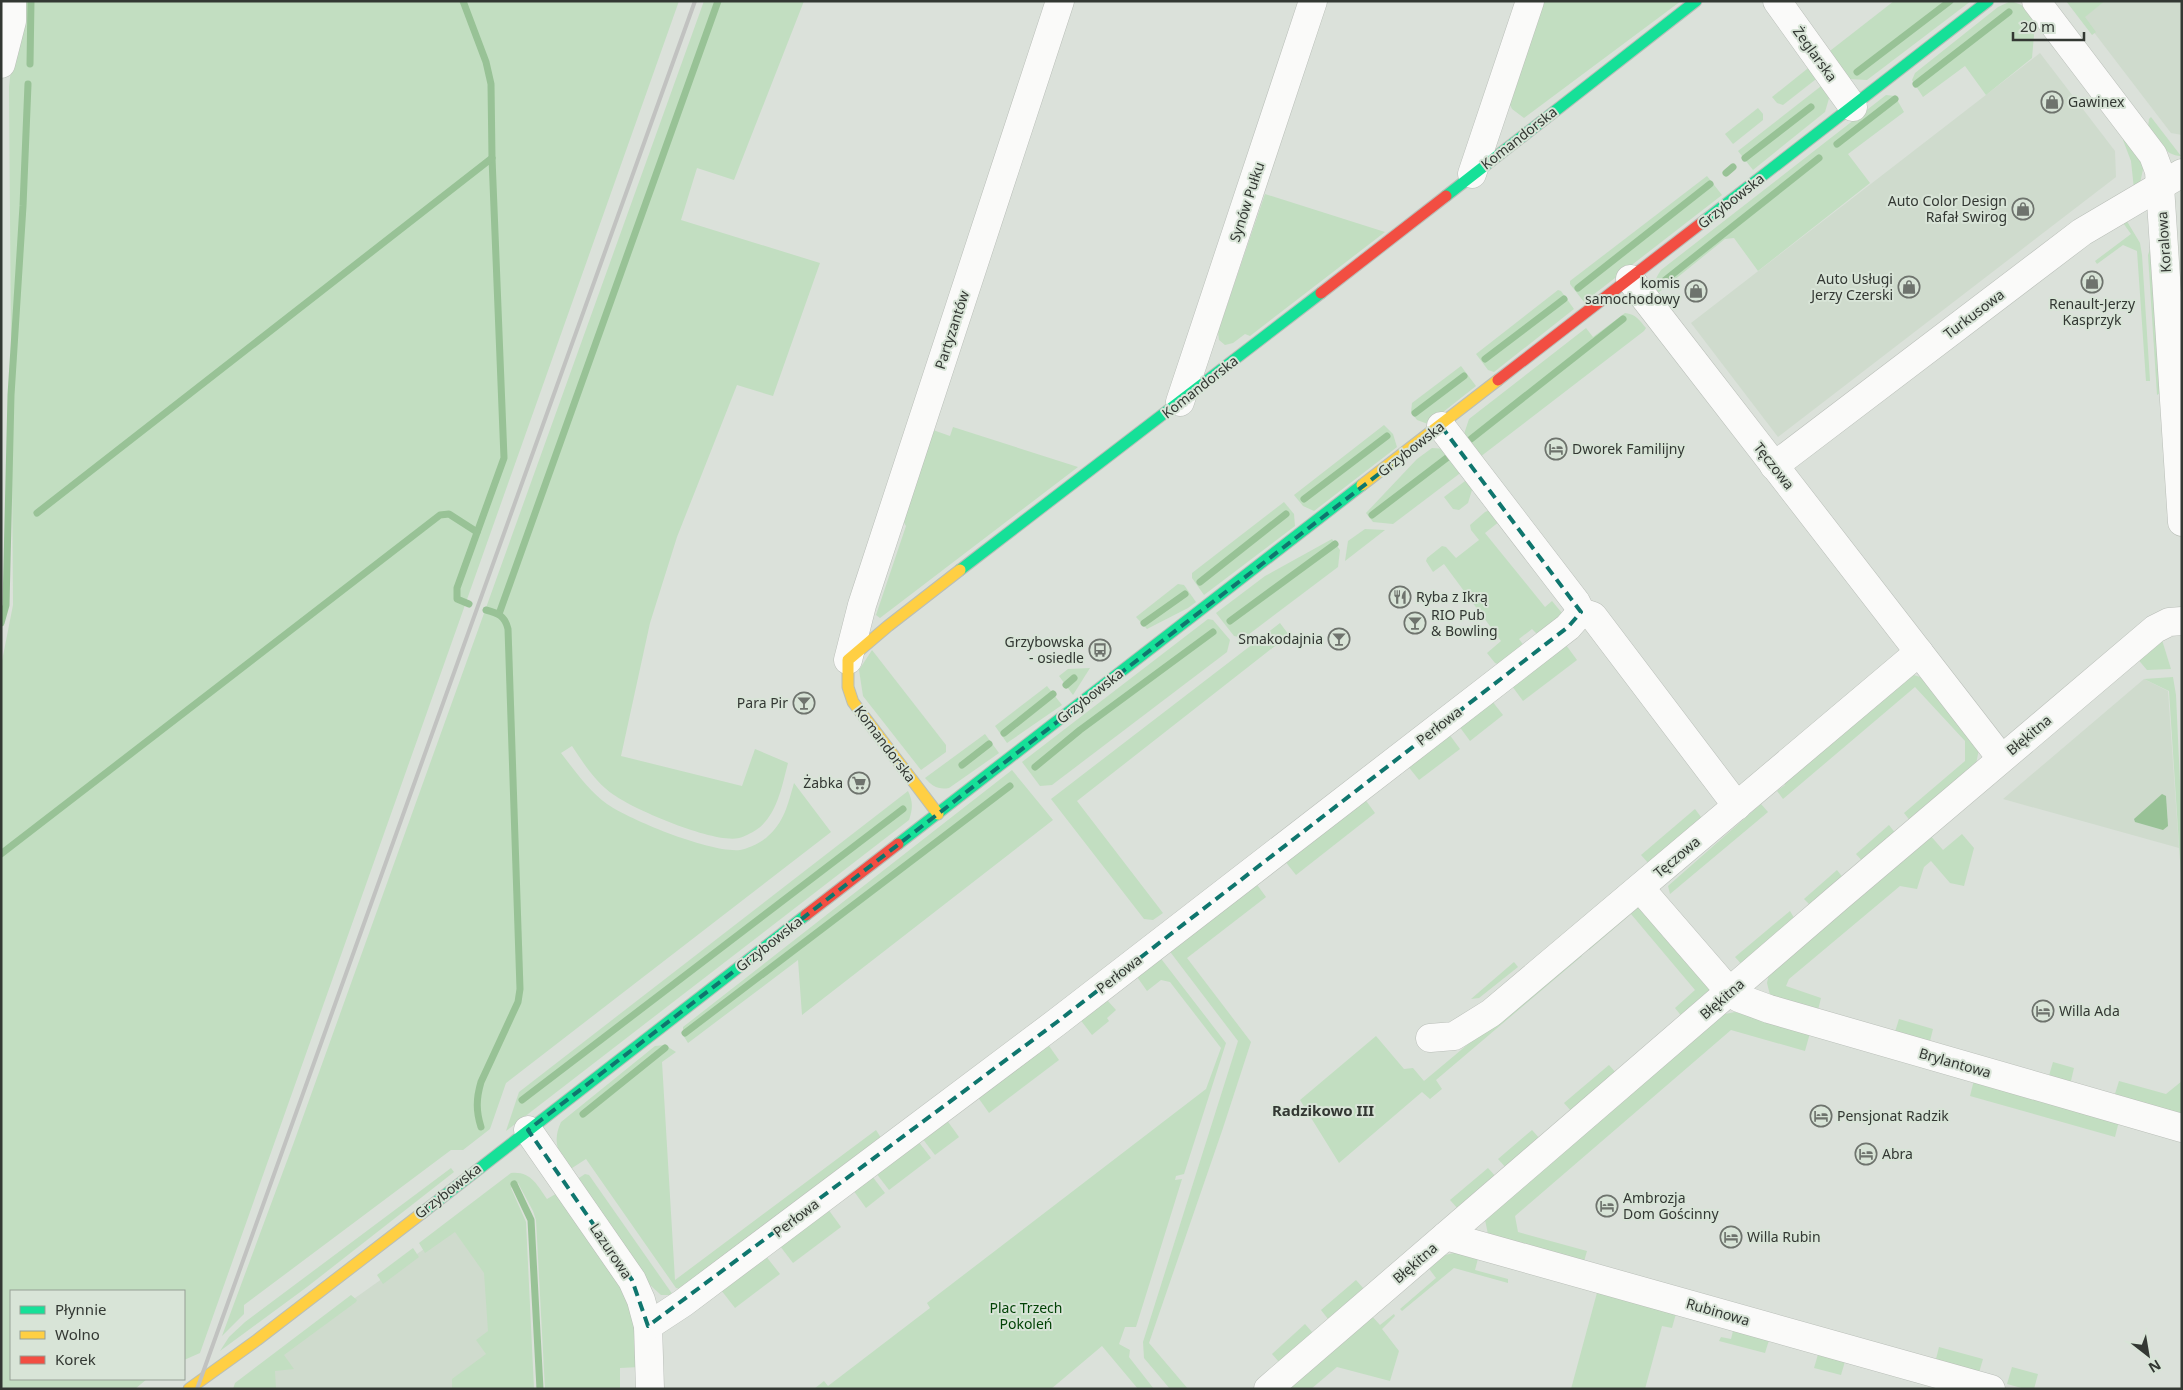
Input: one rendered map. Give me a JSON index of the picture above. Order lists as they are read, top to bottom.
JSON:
{
  "streets": {
    "street": [
      "Żeglarska",
      "Komandorska",
      "Grzybowska",
      "Synów Pułku",
      "Koralowa",
      "Turkusowa",
      "Partyzantów",
      "Tęczowa",
      "Perłowa",
      "Błękitna",
      "Brylantowa",
      "Lazurowa",
      "Rubinowa"
    ]
  },
  "crossings": [
    ["Żeglarska", "Grzybowska"],
    ["Komandorska", "Grzybowska"],
    ["Komandorska", "Synów Pułku"],
    ["Komandorska", "Partyzantów"],
    ["Grzybowska", "Tęczowa"],
    ["Grzybowska", "Lazurowa"],
    ["Koralowa", "Turkusowa"],
    ["Turkusowa", "Tęczowa"],
    ["Tęczowa", "Błękitna"],
    ["Tęczowa", "Brylantowa"],
    ["Perłowa", "Lazurowa"],
    ["Błękitna", "Brylantowa"],
    ["Błękitna", "Rubinowa"]
  ],
  "districts": ["Radzikowo III"],
  "parks": ["Plac Trzech Pokoleń"],
  "places": {
    "shop": [
      "Gawinex",
      "Auto Color Design Rafał Swirog",
      "Renault-Jerzy Kasprzyk",
      "Auto Usługi Jerzy Czerski",
      "komis samochodowy"
    ],
    "hotel": [
      "Dworek Familijny",
      "Willa Ada",
      "Pensjonat Radzik",
      "Abra",
      "Ambrozja Dom Gościnny",
      "Willa Rubin"
    ],
    "restaurant": ["Ryba z Ikrą"],
    "bar": ["RIO Pub & Bowling", "Smakodajnia", "Para Pir"],
    "bus stop": ["Grzybowska - osiedle"],
    "supermarket": ["Żabka"]
  },
  "legend": ["Płynnie", "Wolno", "Korek"],
  "scale_bar": "20 m",
  "north": "bottom right"
}
